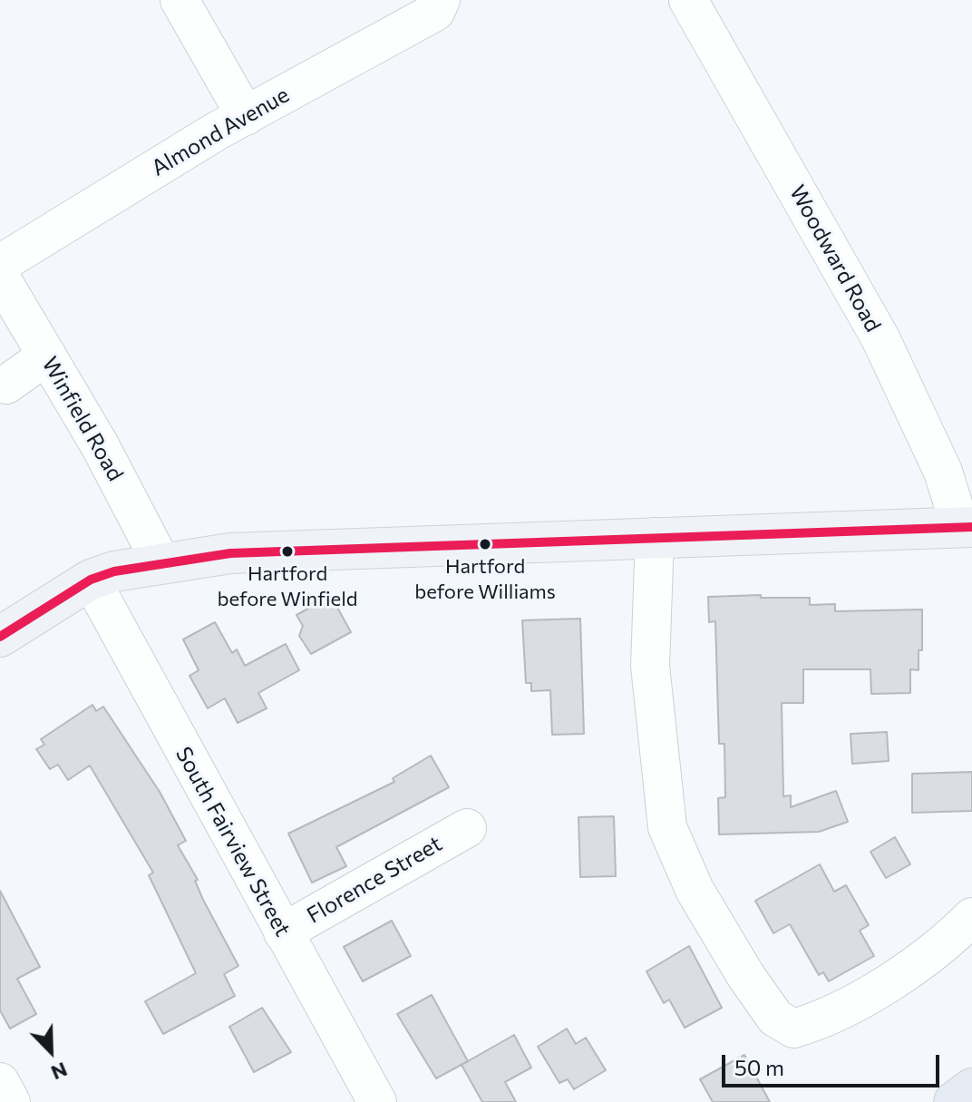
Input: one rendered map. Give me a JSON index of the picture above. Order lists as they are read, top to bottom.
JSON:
{
  "streets": {
    "street": [
      "Almond Avenue",
      "Woodward Road",
      "Winfield Road",
      "South Fairview Street",
      "Florence Street"
    ]
  },
  "crossings": [
    ["South Fairview Street", "Florence Street"]
  ],
  "places": ["Hartford before Williams", "Hartford before Winfield"],
  "scale_bar": "50 m",
  "north": "bottom right"
}
